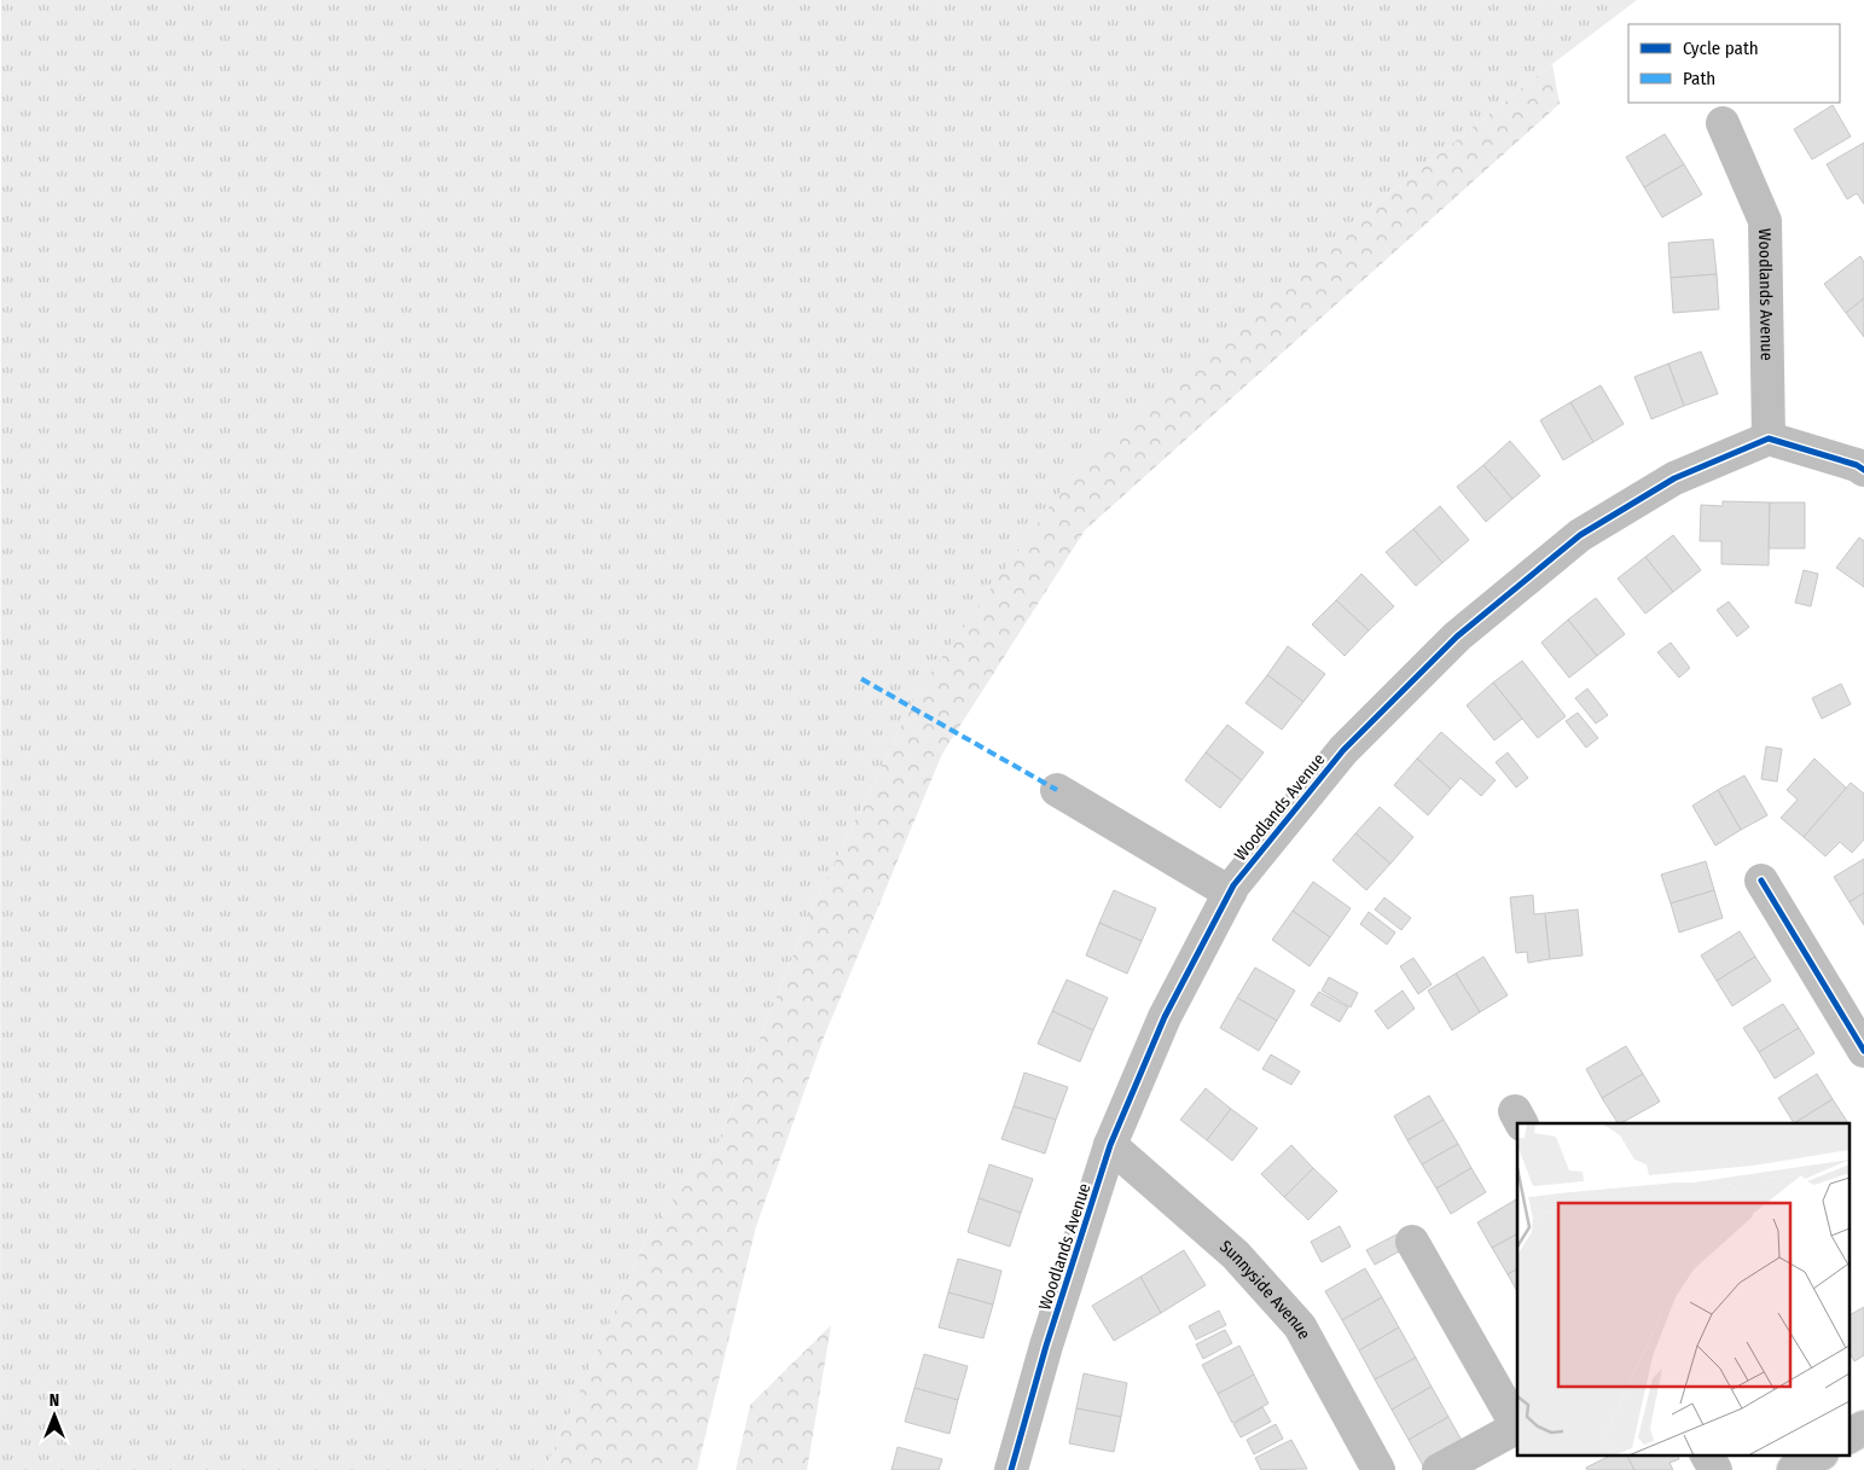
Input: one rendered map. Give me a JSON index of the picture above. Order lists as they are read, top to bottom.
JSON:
{
  "streets": {
    "street": ["Woodlands Avenue", "Sunnyside Avenue"]
  },
  "crossings": [
    ["Woodlands Avenue", "Sunnyside Avenue"]
  ],
  "legend": ["Cycle path", "Path"],
  "north": "top"
}
